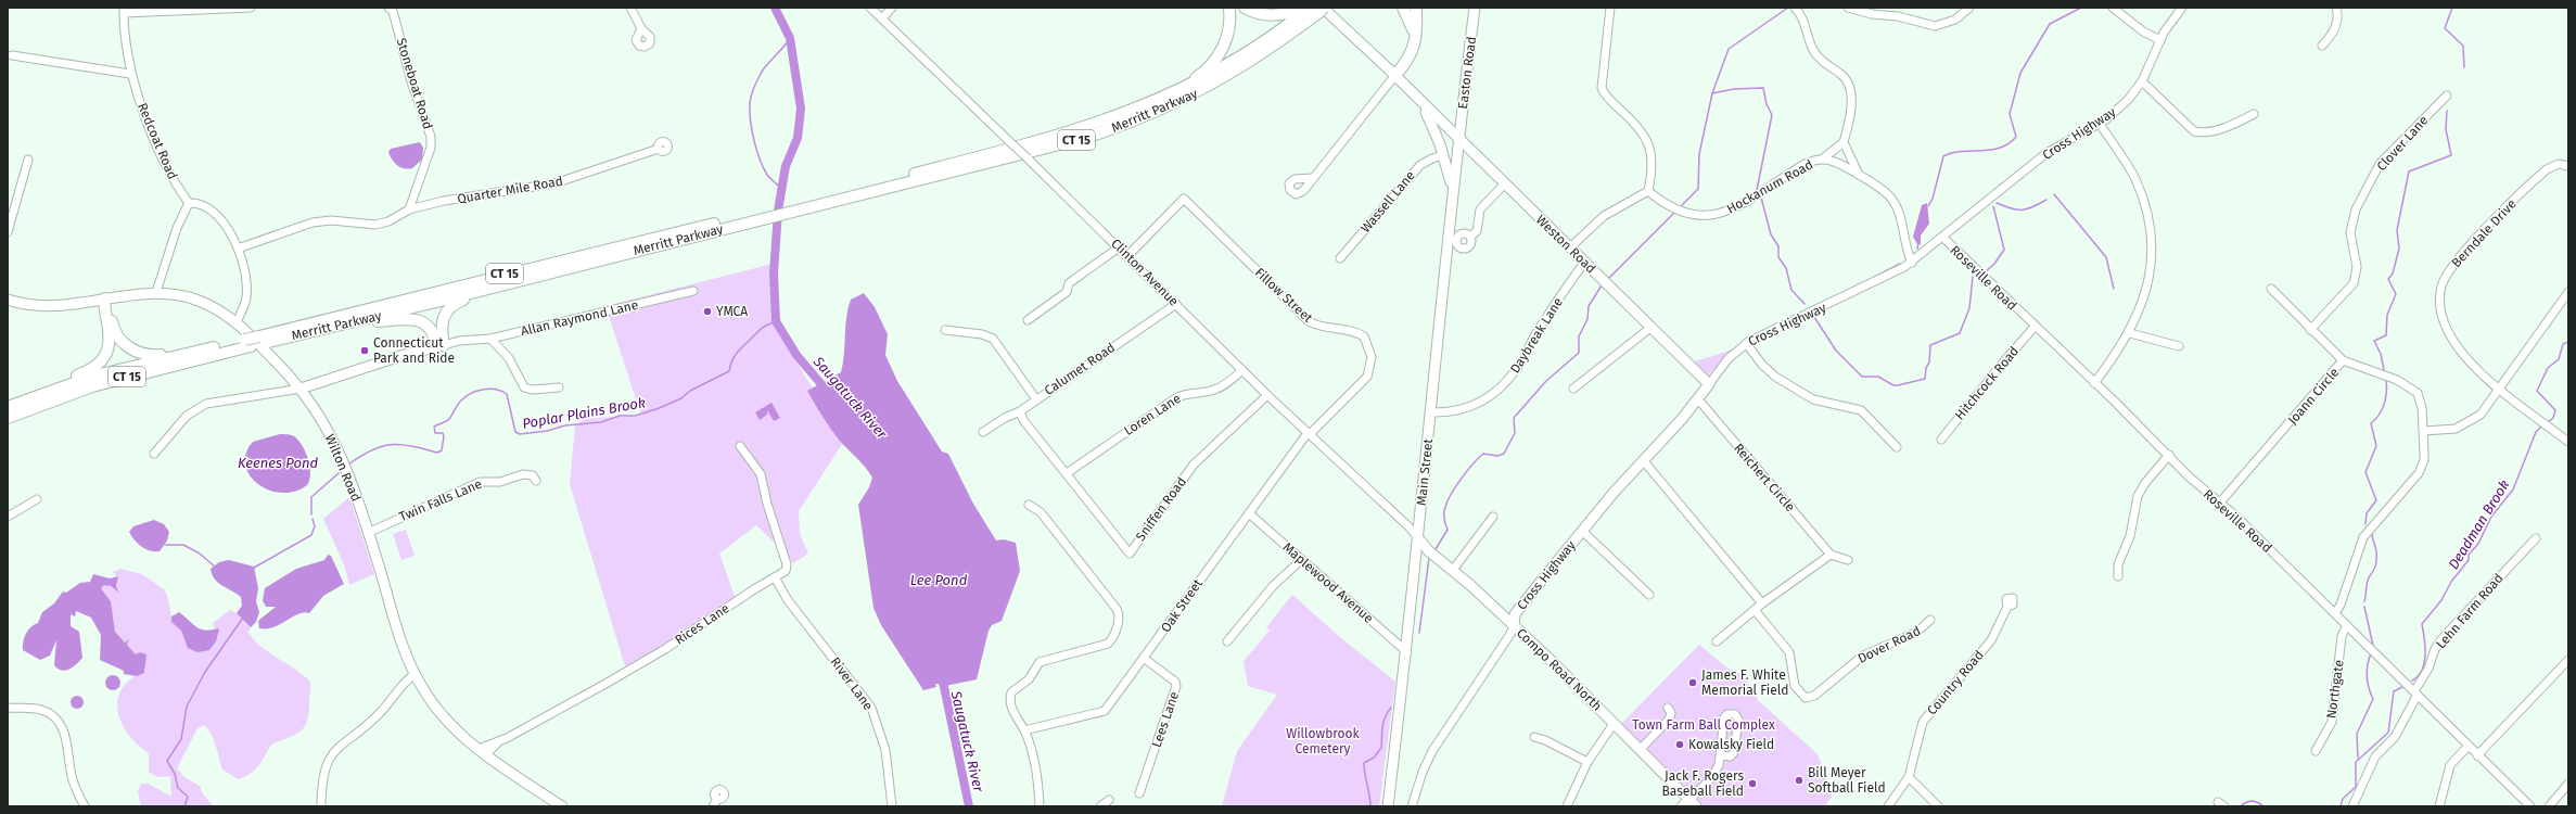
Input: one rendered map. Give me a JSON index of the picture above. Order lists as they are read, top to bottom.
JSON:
{
  "streets": {
    "highway": ["Merritt Parkway", "CT 15"],
    "main road": [
      "Easton Road",
      "Cross Highway",
      "Weston Road",
      "Allan Raymond Lane",
      "Wilton Road",
      "Main Street",
      "Compo Road North"
    ],
    "street": [
      "Stoneboat Road",
      "Redcoat Road",
      "Clover Lane",
      "Hockanum Road",
      "Quarter Mile Road",
      "Wassell Lane",
      "Berndale Drive",
      "Clinton Avenue",
      "Roseville Road",
      "Fillow Street",
      "Daybreak Lane",
      "Calumet Road",
      "Hitchcock Road",
      "Joann Circle",
      "Loren Lane",
      "Reichert Circle",
      "Twin Falls Lane",
      "Sniffen Road",
      "Maplewood Avenue",
      "Oak Street",
      "Lehn Farm Road",
      "Rices Lane",
      "Dover Road",
      "Country Road",
      "River Lane",
      "Northgate",
      "Lees Lane"
    ]
  },
  "crossings": [
    ["Easton Road", "Weston Road"],
    ["Easton Road", "Main Street"],
    ["Stoneboat Road", "Quarter Mile Road"],
    ["Merritt Parkway", "Weston Road"],
    ["Cross Highway", "Hockanum Road"],
    ["Cross Highway", "Weston Road"],
    ["Cross Highway", "Roseville Road"],
    ["Cross Highway", "Reichert Circle"],
    ["Cross Highway", "Compo Road North"],
    ["Wassell Lane", "Weston Road"],
    ["Weston Road", "Daybreak Lane"],
    ["Weston Road", "Main Street"],
    ["Clinton Avenue", "Fillow Street"],
    ["Clinton Avenue", "Calumet Road"],
    ["Clinton Avenue", "Loren Lane"],
    ["Clinton Avenue", "Main Street"],
    ["Clinton Avenue", "Sniffen Road"],
    ["Clinton Avenue", "Oak Street"],
    ["Clinton Avenue", "Compo Road North"],
    ["Roseville Road", "Hitchcock Road"],
    ["Roseville Road", "Joann Circle"],
    ["Roseville Road", "Lehn Farm Road"],
    ["Roseville Road", "Northgate"],
    ["Fillow Street", "Oak Street"],
    ["Allan Raymond Lane", "Wilton Road"],
    ["Daybreak Lane", "Main Street"],
    ["Calumet Road", "Sniffen Road"],
    ["Loren Lane", "Sniffen Road"],
    ["Wilton Road", "Twin Falls Lane"],
    ["Wilton Road", "Rices Lane"],
    ["Main Street", "Maplewood Avenue"],
    ["Main Street", "Compo Road North"],
    ["Maplewood Avenue", "Oak Street"],
    ["Oak Street", "Lees Lane"],
    ["Rices Lane", "River Lane"]
  ],
  "water": [
    "Saugatuck River",
    "Poplar Plains Brook",
    "Keenes Pond",
    "Deadman Brook",
    "Lee Pond"
  ],
  "parks": ["Town Farm Ball Complex", "Willowbrook Cemetery"],
  "places": [
    "YMCA",
    "Connecticut Park and Ride",
    "James F. White Memorial Field",
    "Kowalsky Field",
    "Bill Meyer Softball Field",
    "Jack F. Rogers Baseball Field"
  ]
}
